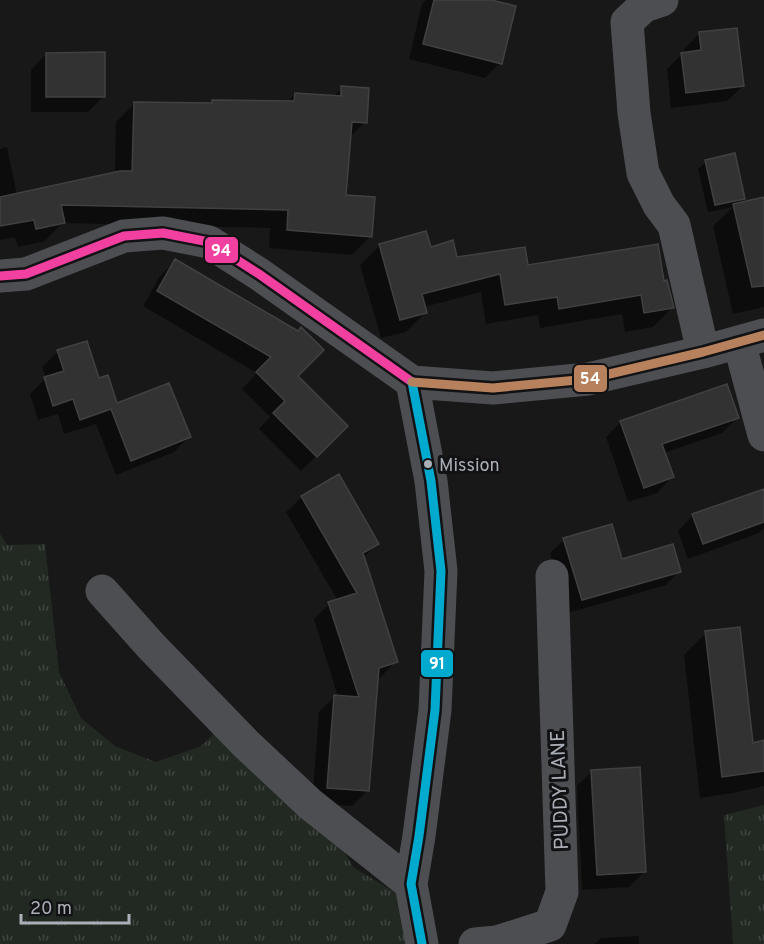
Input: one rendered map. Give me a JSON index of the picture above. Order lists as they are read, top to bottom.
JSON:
{
  "streets": {
    "street": ["PUDDY LANE"]
  },
  "places": ["Mission"],
  "lines": ["transit line 94", "transit line 54", "transit line 91"],
  "scale_bar": "20 m"
}
